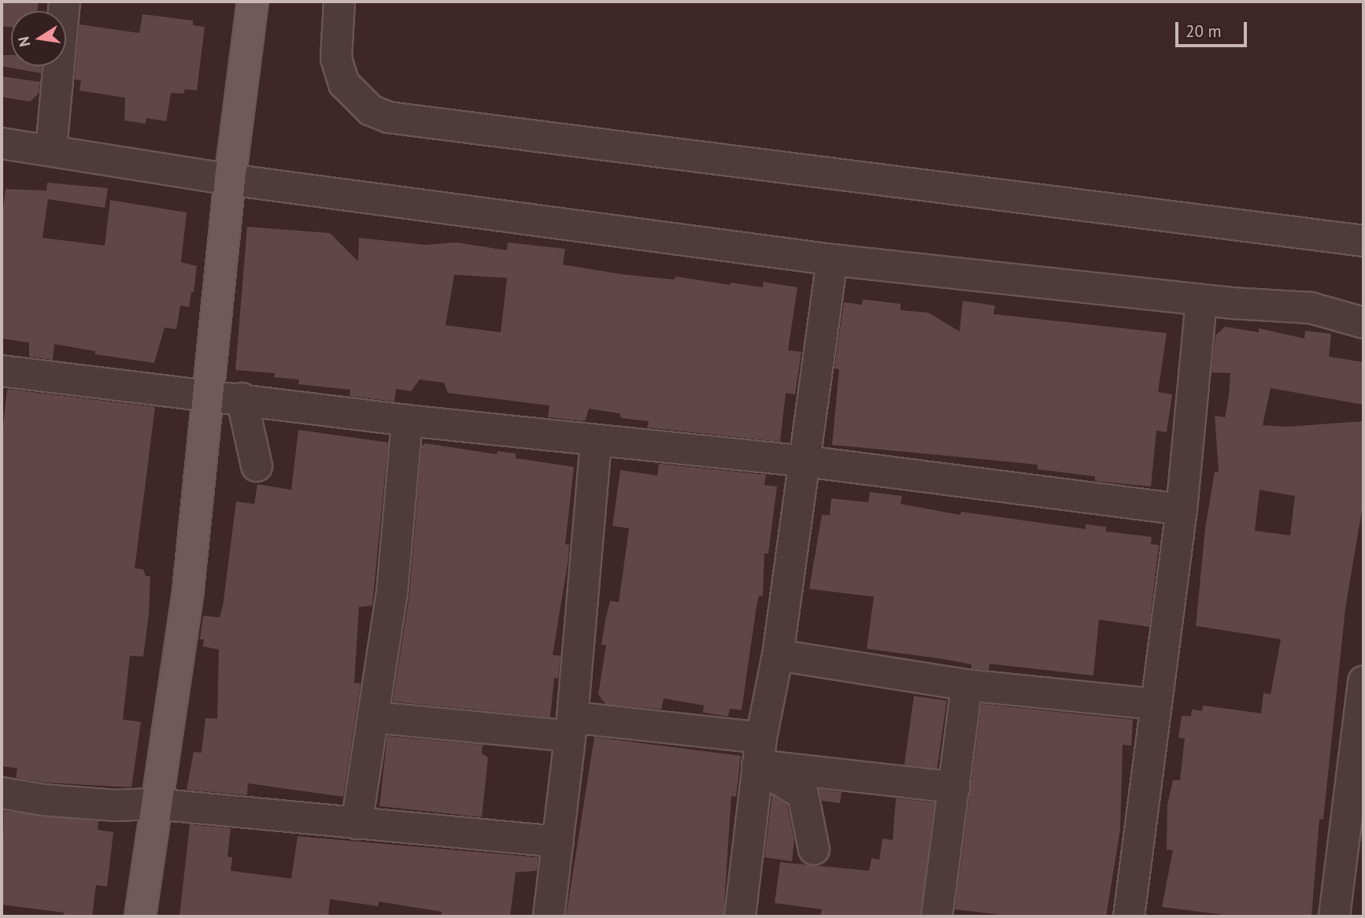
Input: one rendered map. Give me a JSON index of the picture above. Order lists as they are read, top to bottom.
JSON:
{
  "scale_bar": "20 m",
  "north": "left"
}
